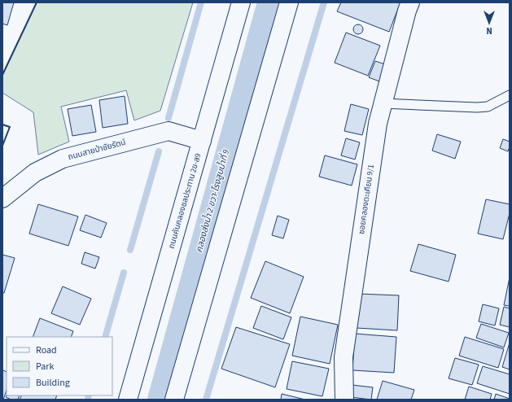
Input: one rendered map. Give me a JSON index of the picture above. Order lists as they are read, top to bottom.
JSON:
{
  "streets": {
    "street": ["ถนนสายป่าชัยรัตน์", "ซอยคลองตะเคียน 9/1", "ถนนคันคลองชลประทาน 2ข-ส9"]
  },
  "crossings": [
    ["ถนนสายป่าชัยรัตน์", "ถนนคันคลองชลประทาน 2ข-ส9"]
  ],
  "water": ["คลองส่งน้ำ 2 ขวา-โรงสูบน้ำที่ 9"],
  "legend": ["Road", "Park", "Building"],
  "north": "bottom"
}
